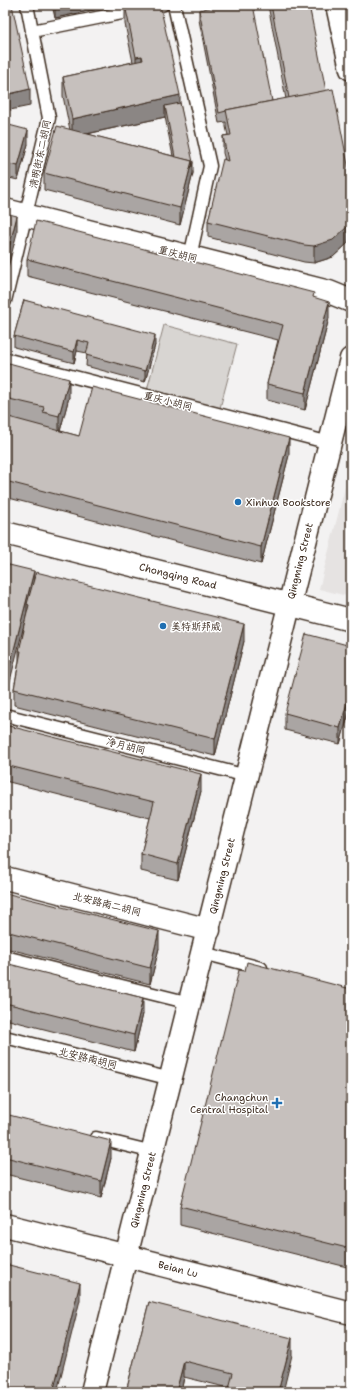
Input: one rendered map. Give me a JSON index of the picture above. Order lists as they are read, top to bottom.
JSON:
{
  "streets": {
    "street": [
      "重庆胡同",
      "Qingming Street",
      "Chongqing Road",
      "北安路南二胡同",
      "Beian Lu"
    ],
    "lane": [
      "清明街东二胡同",
      "重庆小胡同",
      "净月胡同",
      "北安路南胡同"
    ]
  },
  "crossings": [
    ["清明街东二胡同", "重庆胡同"],
    ["重庆小胡同", "Qingming Street"],
    ["Qingming Street", "Chongqing Road"],
    ["Qingming Street", "净月胡同"],
    ["Qingming Street", "北安路南二胡同"],
    ["Qingming Street", "北安路南胡同"],
    ["Qingming Street", "Beian Lu"]
  ],
  "places": {
    "other": ["Xinhua Bookstore", "美特斯邦威"],
    "health": ["Changchun Central Hospital"]
  }
}
